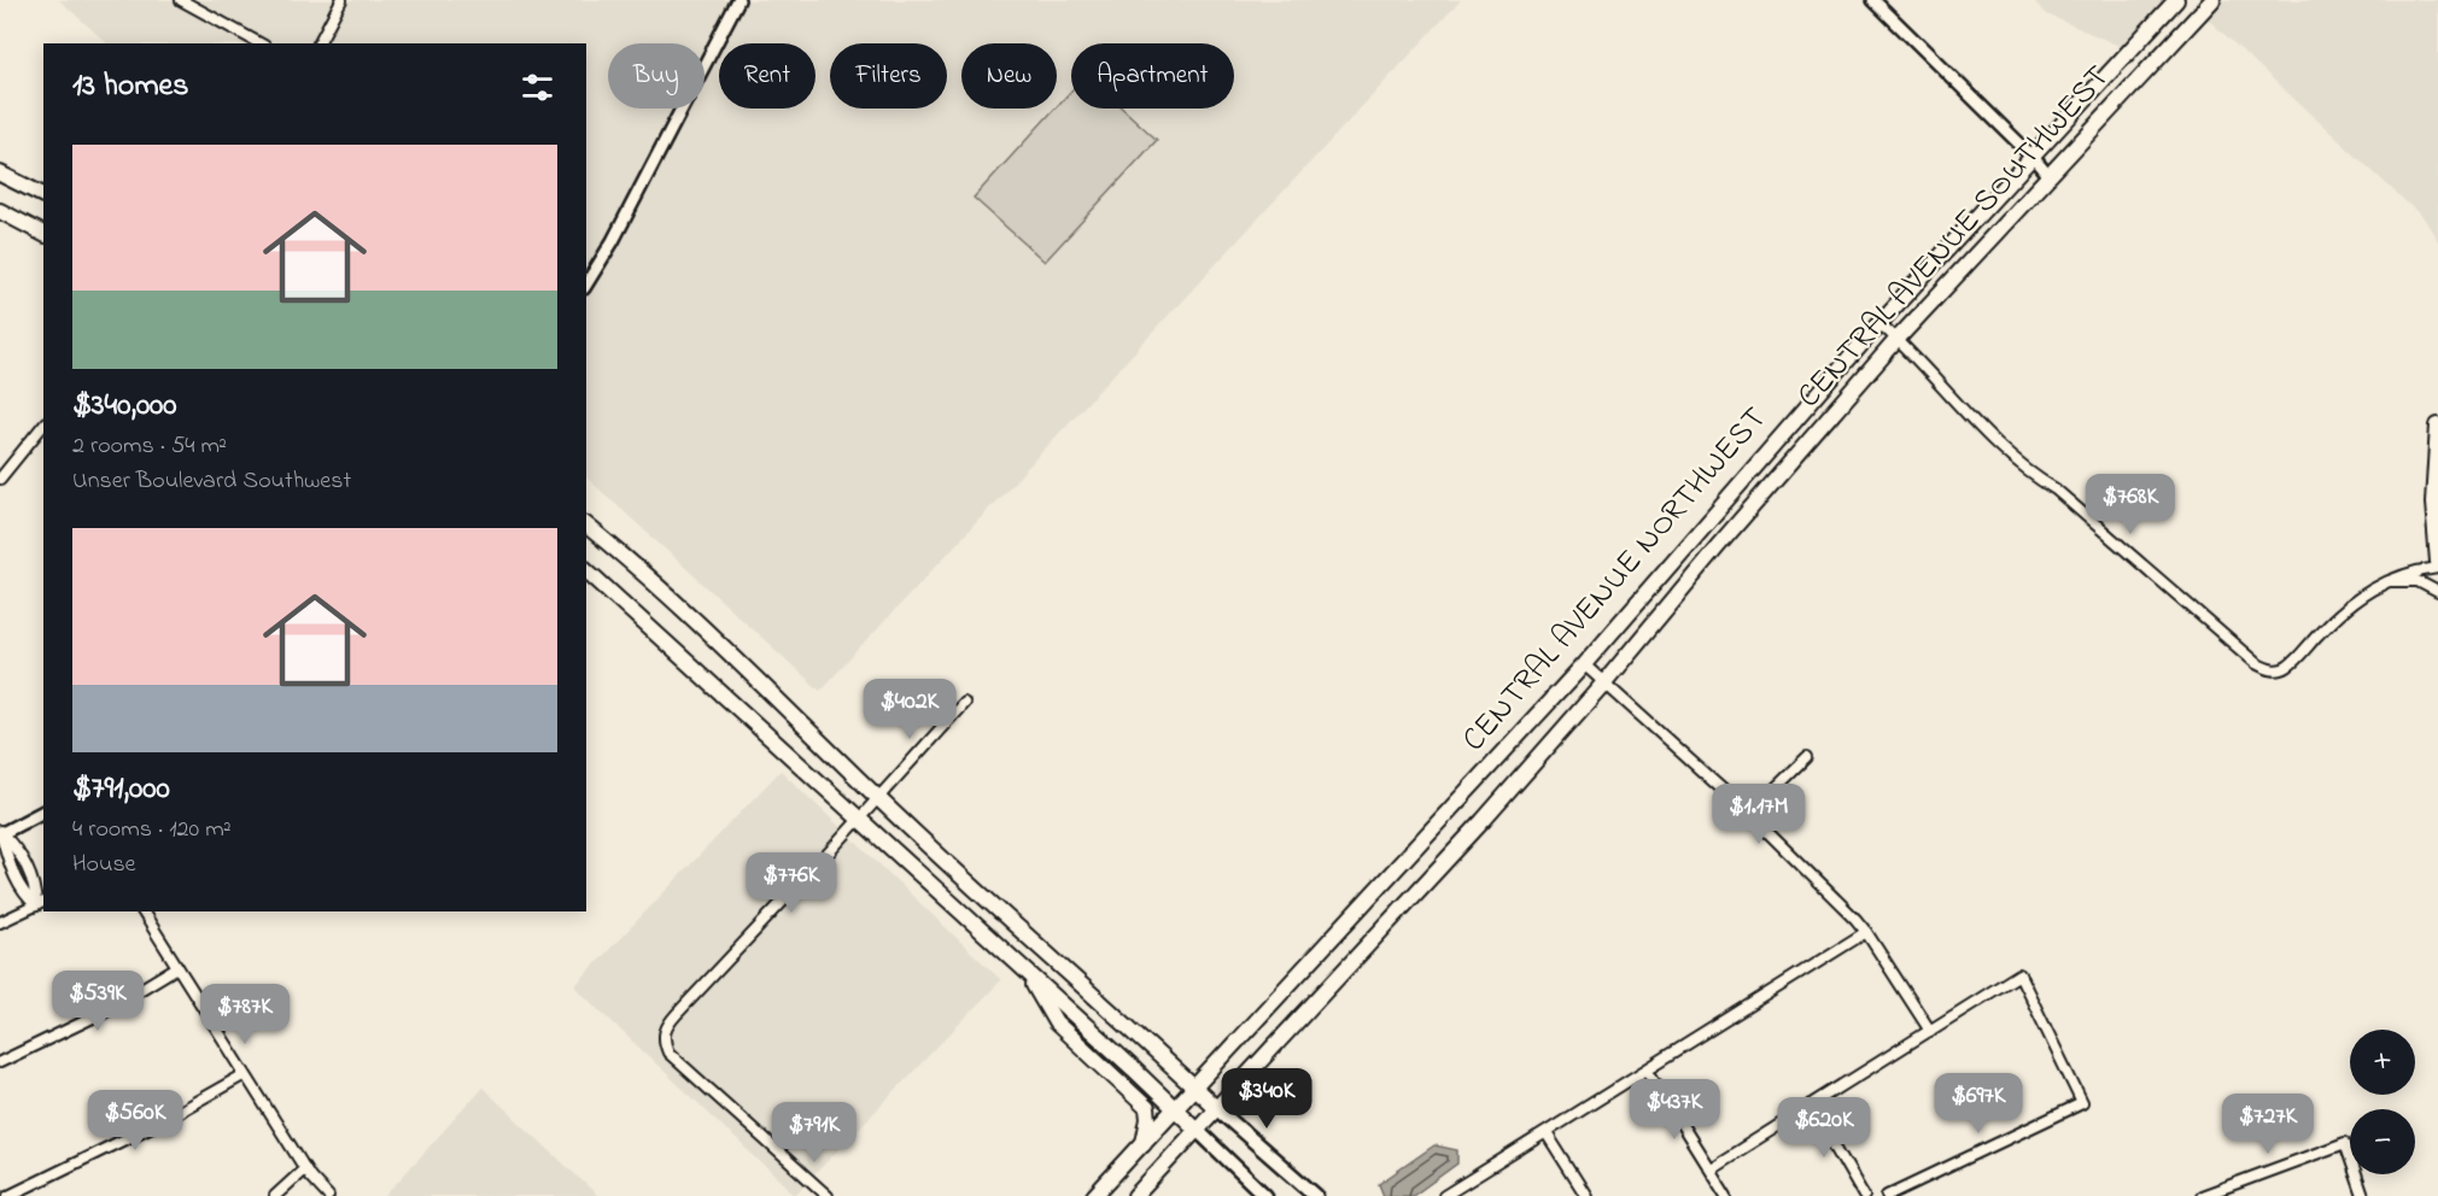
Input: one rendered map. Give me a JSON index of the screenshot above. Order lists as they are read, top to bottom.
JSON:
{
  "streets": {
    "main road": ["CENTRAL AVENUE SOUTHWEST", "CENTRAL AVENUE NORTHWEST"]
  },
  "page": {
    "chip": [
      "Buy",
      "Rent",
      "Filters",
      "New",
      "Apartment"
    ],
    "heading": "13 homes",
    "list": [
      {
        "name": "$340,000",
        "note": "2 rooms · 54 m² · Unser Boulevard Southwest"
      },
      {
        "name": "$791,000",
        "note": "4 rooms · 120 m² · House"
      }
    ],
    "price": [
      "$768K",
      "$402K",
      "$1.17M",
      "$776K",
      "$539K",
      "$787K",
      "$340K",
      "$697K",
      "$437K",
      "$560K",
      "$727K",
      "$620K",
      "$791K"
    ],
    "map_buttons": ["+", "−"]
  }
}
